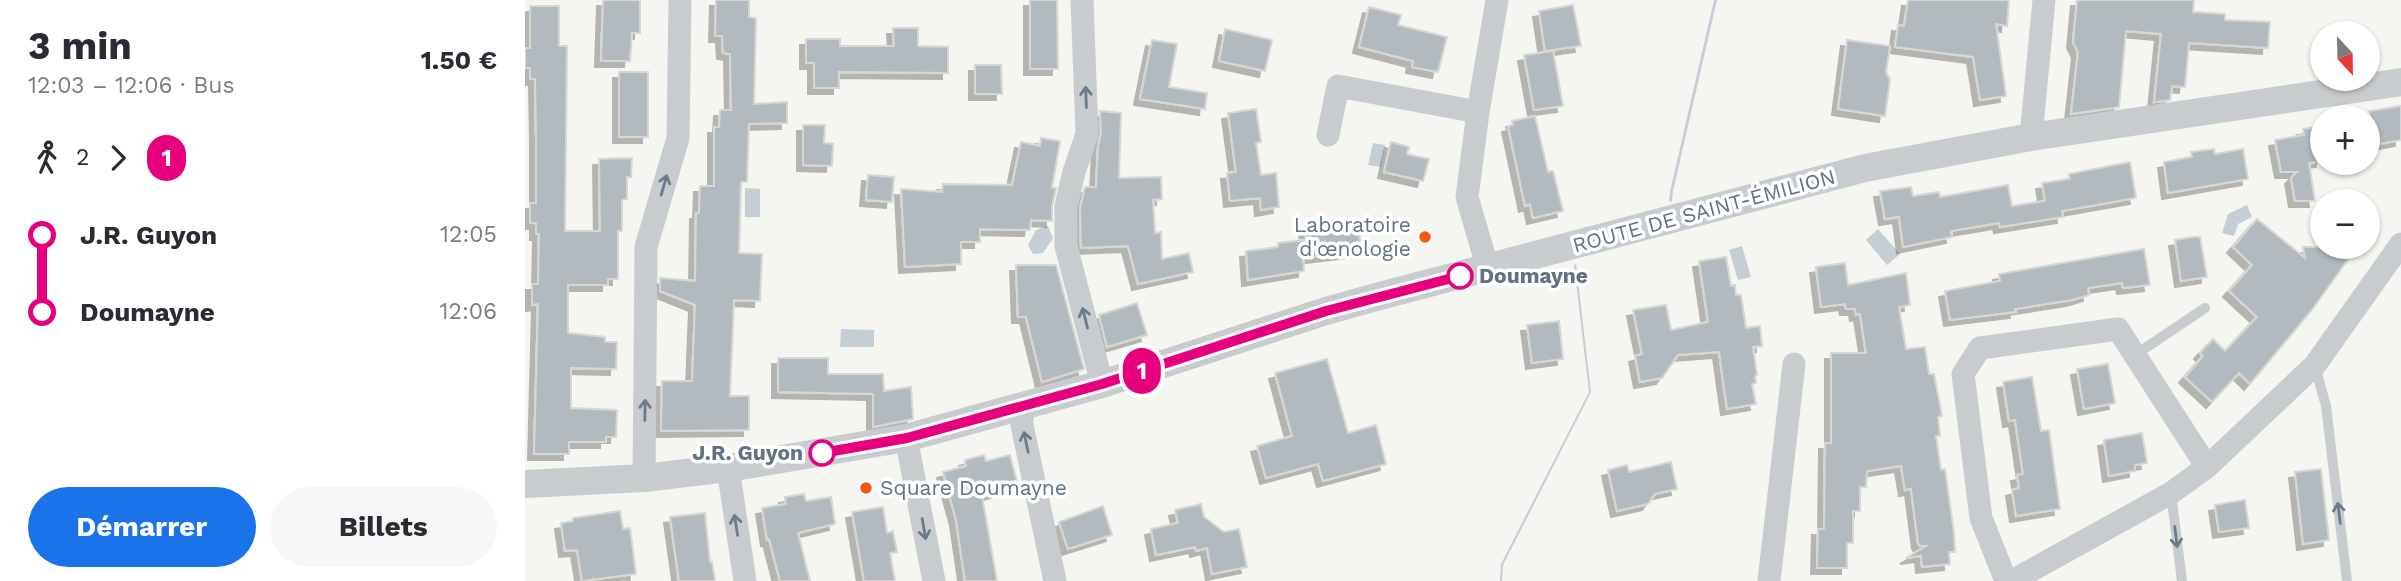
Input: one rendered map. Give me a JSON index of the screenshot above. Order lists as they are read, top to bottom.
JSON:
{
  "streets": {
    "street": ["ROUTE DE SAINT-ÉMILION"]
  },
  "places": [
    "Laboratoire d'œnologie",
    "Doumayne",
    "J.R. Guyon",
    "Square Doumayne"
  ],
  "lines": ["bus line 1"],
  "north": "bottom",
  "page": {
    "heading": ["3 min", "12:03 – 12:06 · Bus", "1.50 €"],
    "on_map": "1",
    "map_buttons": ["+", "−"],
    "legs": ["2", "1"],
    "list": [
      {
        "name": "J.R. Guyon",
        "value": "12:05"
      },
      {
        "name": "Doumayne",
        "value": "12:06"
      }
    ],
    "buttons": ["Démarrer", "Billets"]
  }
}
